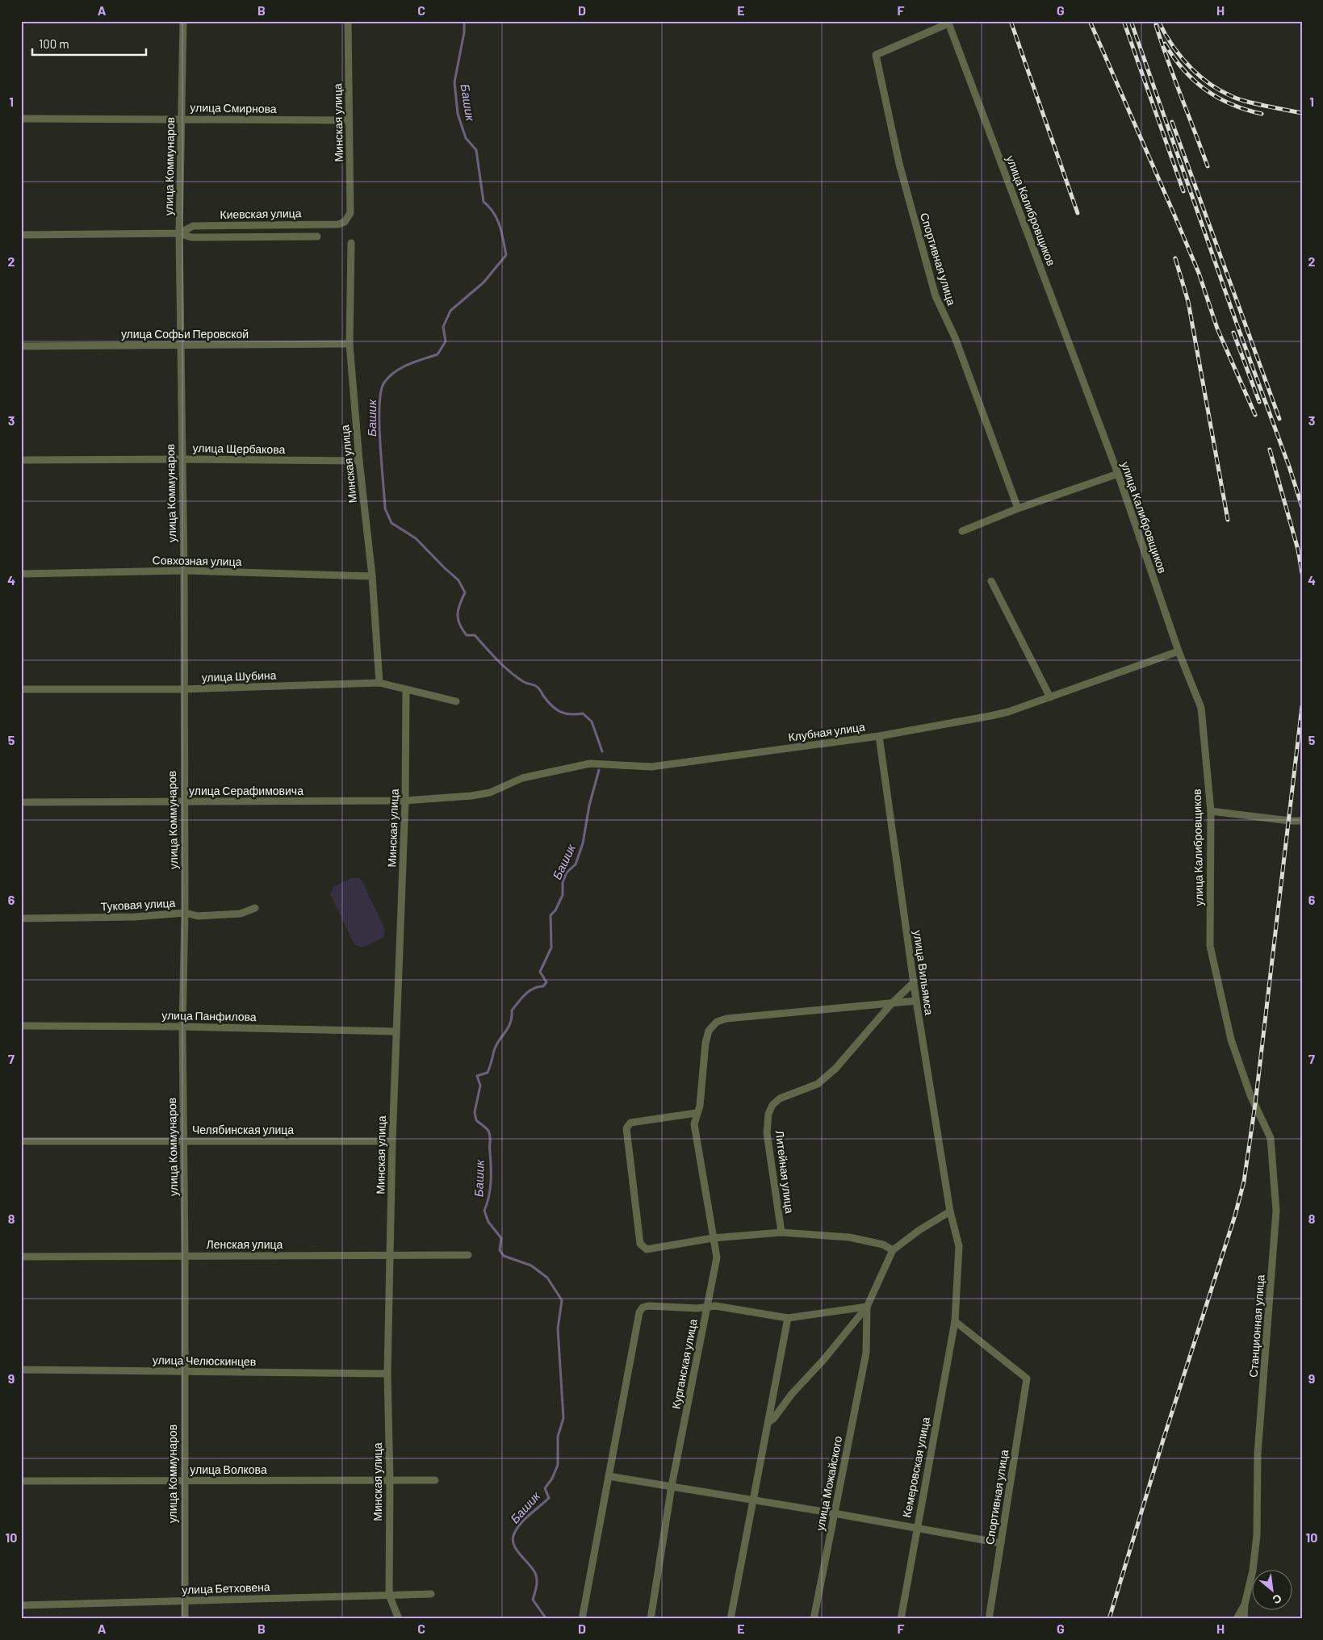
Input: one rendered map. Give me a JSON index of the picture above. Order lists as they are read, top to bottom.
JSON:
{
  "streets": {
    "street": [
      "улица Смирнова",
      "Минская улица",
      "улица Коммунаров",
      "улица Калибровщиков",
      "Киевская улица",
      "Спортивная улица",
      "улица Софьи Перовской",
      "улица Щербакова",
      "Совхозная улица",
      "улица Шубина",
      "Клубная улица",
      "улица Серафимовича",
      "Туковая улица",
      "улица Вильямса",
      "улица Панфилова",
      "Челябинская улица",
      "Литейная улица",
      "Ленская улица",
      "Станционная улица",
      "улица Челюскинцев",
      "Курганская улица",
      "Кемеровская улица",
      "улица Волкова",
      "улица Можайского",
      "улица Бетховена"
    ]
  },
  "crossings": [
    ["улица Смирнова", "Минская улица"],
    ["улица Смирнова", "улица Коммунаров"],
    ["Минская улица", "Киевская улица"],
    ["Минская улица", "улица Софьи Перовской"],
    ["Минская улица", "улица Щербакова"],
    ["Минская улица", "Совхозная улица"],
    ["Минская улица", "улица Шубина"],
    ["Минская улица", "улица Серафимовича"],
    ["Минская улица", "улица Панфилова"],
    ["Минская улица", "Челябинская улица"],
    ["Минская улица", "Ленская улица"],
    ["Минская улица", "улица Челюскинцев"],
    ["Минская улица", "улица Волкова"],
    ["Минская улица", "улица Бетховена"],
    ["улица Коммунаров", "Киевская улица"],
    ["улица Коммунаров", "улица Софьи Перовской"],
    ["улица Коммунаров", "улица Щербакова"],
    ["улица Коммунаров", "Совхозная улица"],
    ["улица Коммунаров", "улица Шубина"],
    ["улица Коммунаров", "улица Серафимовича"],
    ["улица Коммунаров", "Туковая улица"],
    ["улица Коммунаров", "улица Панфилова"],
    ["улица Коммунаров", "Челябинская улица"],
    ["улица Коммунаров", "Ленская улица"],
    ["улица Коммунаров", "улица Челюскинцев"],
    ["улица Коммунаров", "улица Волкова"],
    ["улица Коммунаров", "улица Бетховена"],
    ["улица Калибровщиков", "Спортивная улица"],
    ["улица Калибровщиков", "Клубная улица"],
    ["улица Калибровщиков", "Станционная улица"],
    ["Спортивная улица", "улица Вильямса"],
    ["Спортивная улица", "Кемеровская улица"],
    ["Клубная улица", "улица Серафимовича"],
    ["Клубная улица", "улица Вильямса"],
    ["улица Вильямса", "Кемеровская улица"],
    ["Литейная улица", "Курганская улица"]
  ],
  "water": ["Башик"],
  "scale_bar": "100 m",
  "north": "bottom right",
  "grid": {
    "columns": [
      "A",
      "B",
      "C",
      "D",
      "E",
      "F",
      "G",
      "H"
    ],
    "rows": [
      "1",
      "2",
      "3",
      "4",
      "5",
      "6",
      "7",
      "8",
      "9",
      "10"
    ]
  }
}
